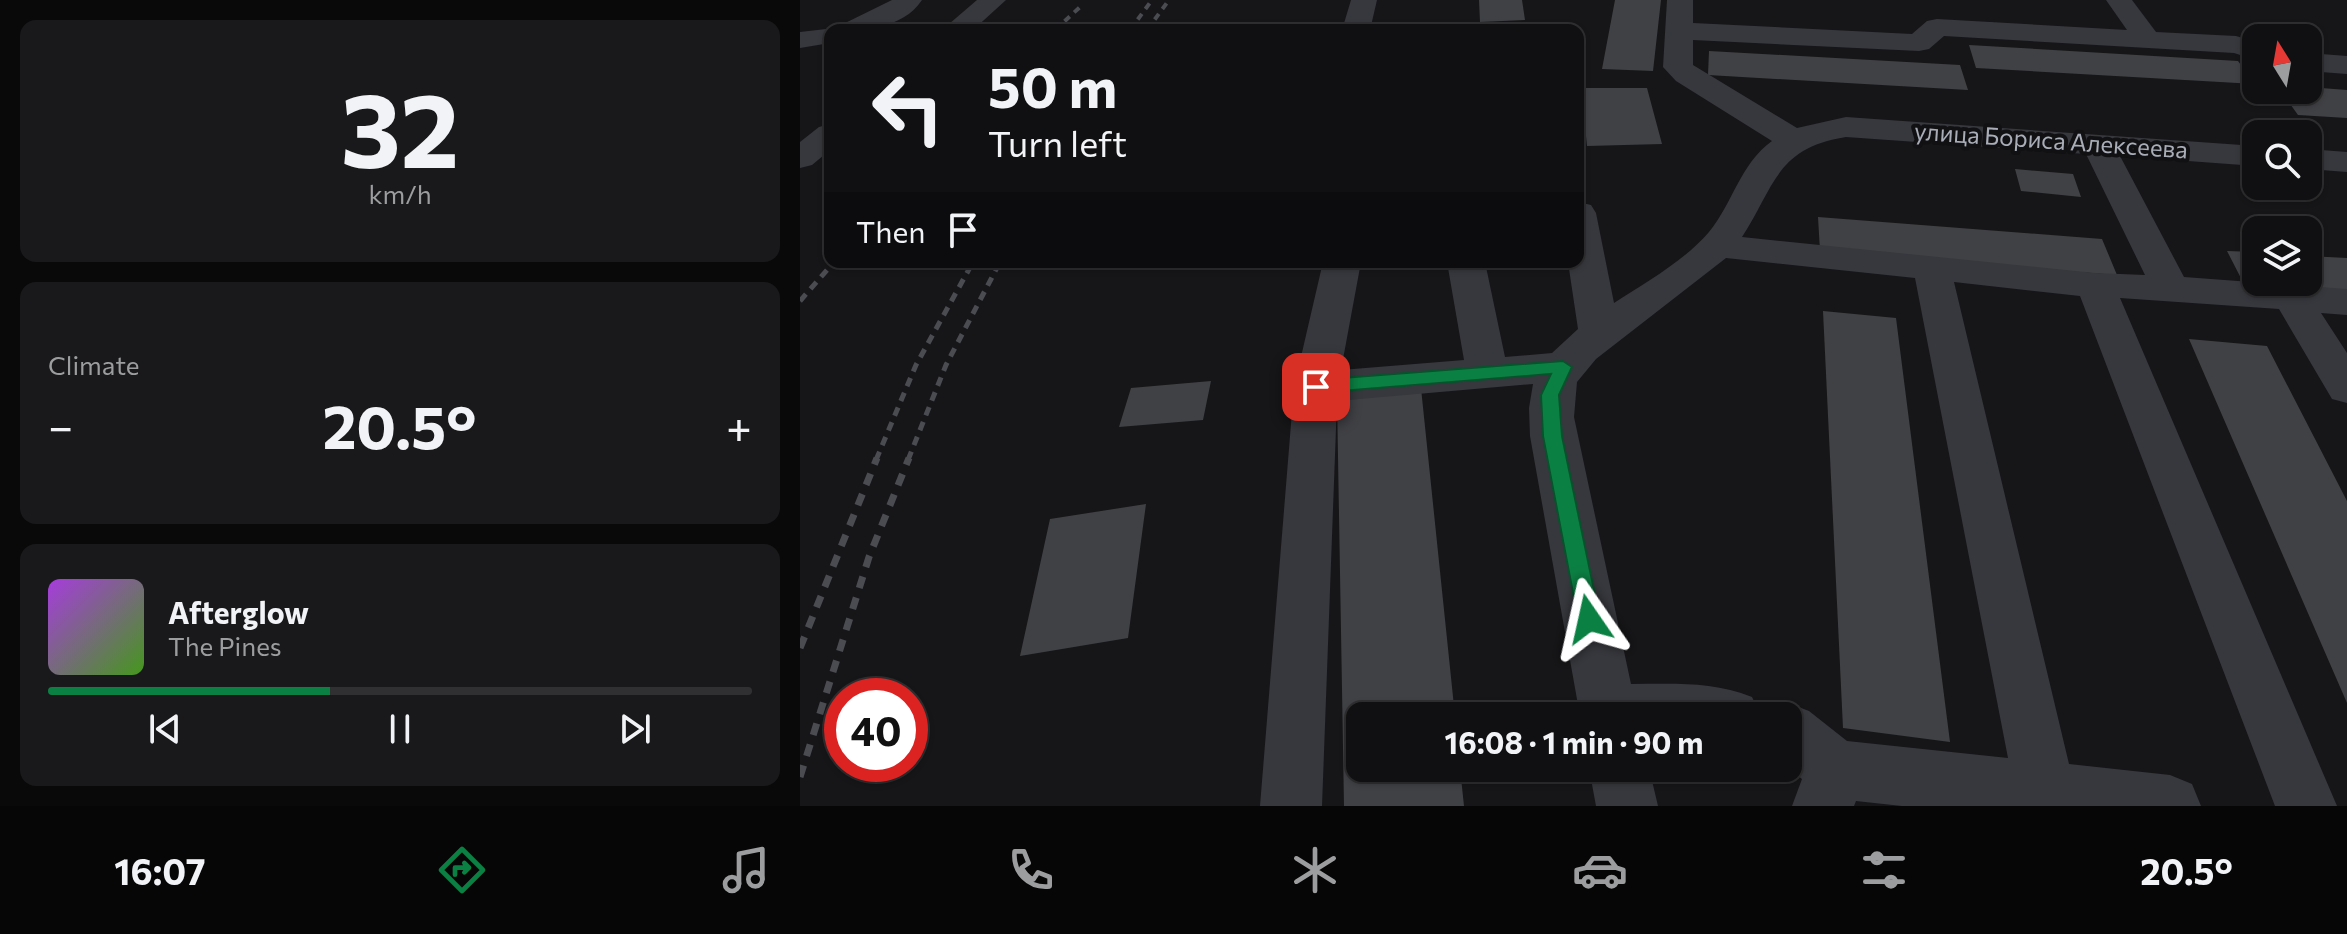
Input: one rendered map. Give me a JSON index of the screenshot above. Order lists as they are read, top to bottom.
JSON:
{
  "streets": {
    "street": ["улица Бориса Алексеева"]
  },
  "north": "top",
  "page": {
    "tile": [
      ["32", "km/h"],
      "Climate"
    ],
    "turn": ["50 m", "Turn left"],
    "then": "Then",
    "heat": ["−", "20.5°", "+"],
    "song": ["Afterglow", "The Pines"],
    "limit": "40",
    "trip": "16:08 · 1 min · 90 m",
    "tabs": ["16:07", "20.5°"]
  }
}
